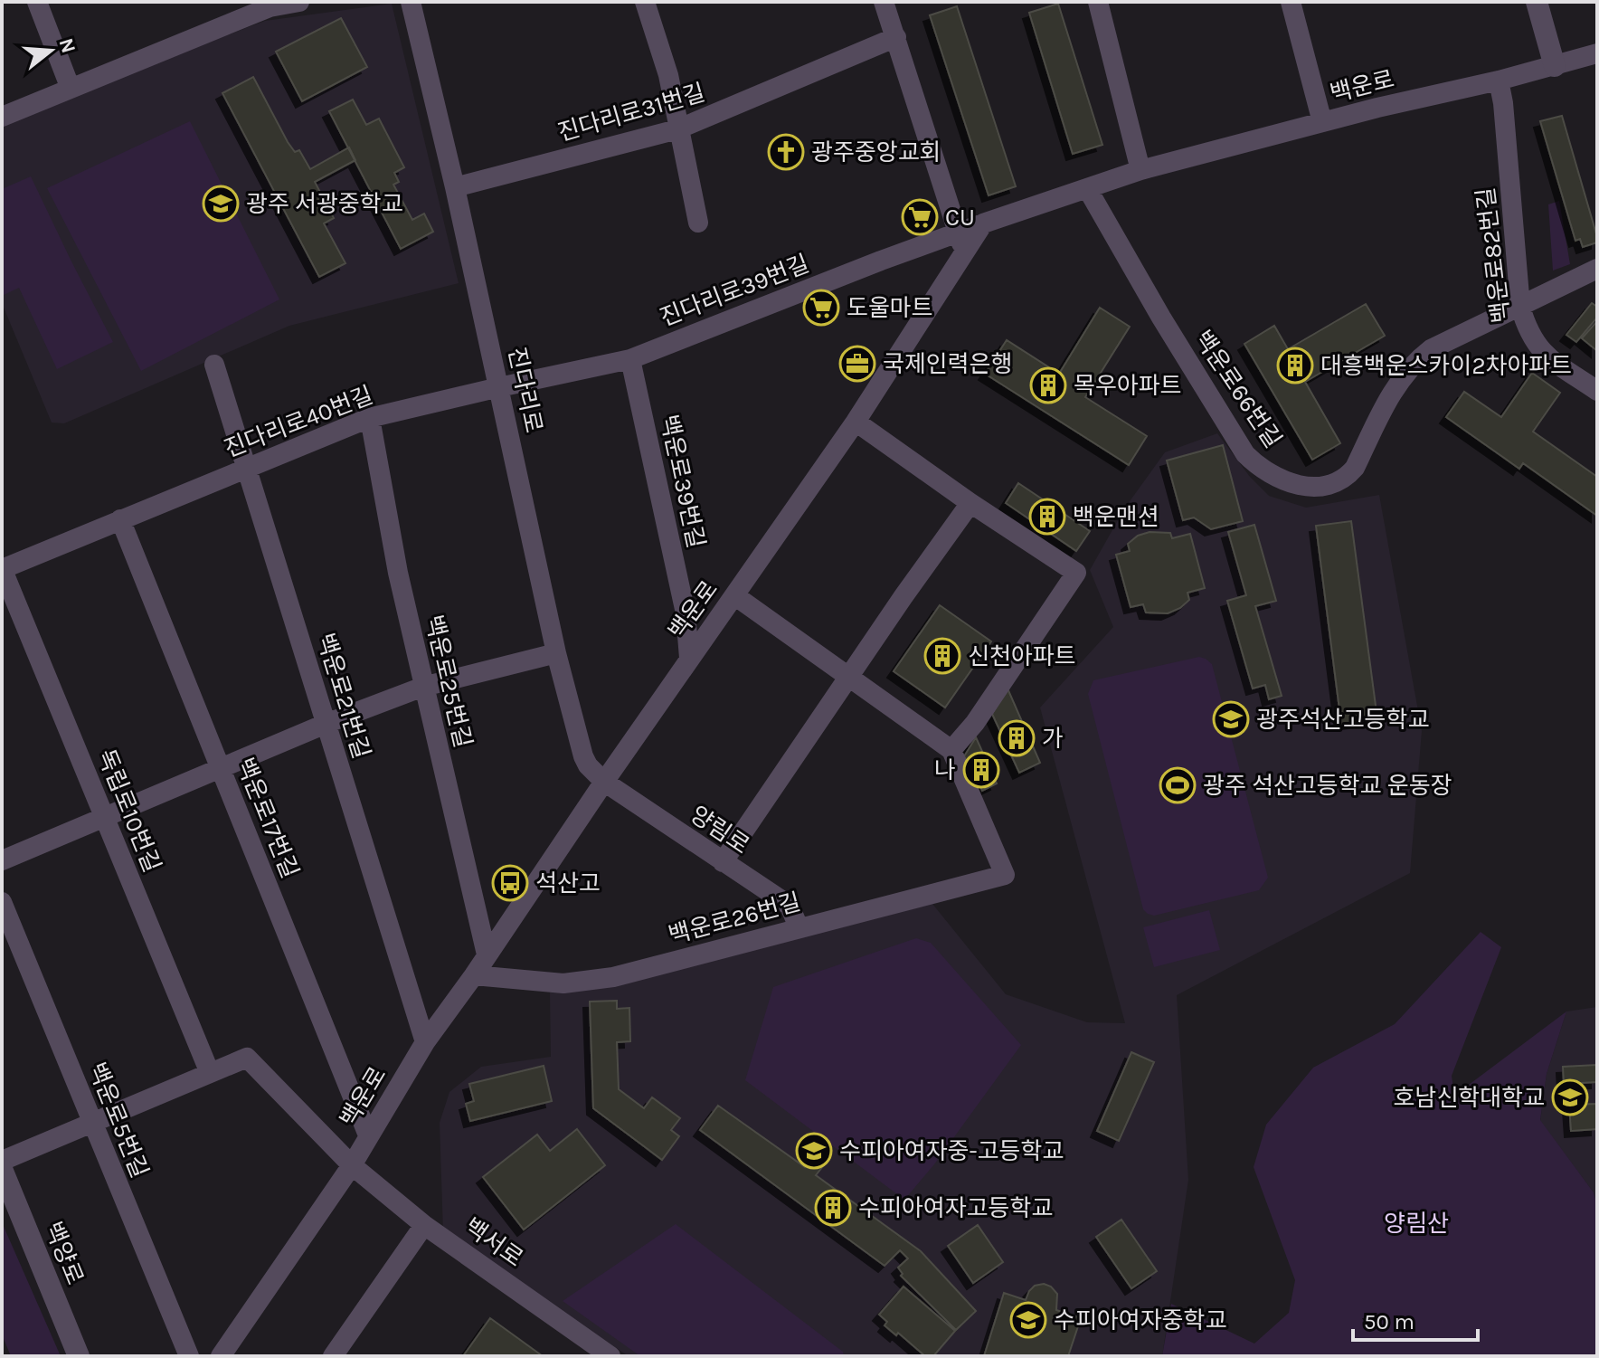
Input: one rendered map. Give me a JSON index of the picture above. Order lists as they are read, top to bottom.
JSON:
{
  "streets": {
    "street": [
      "백운로",
      "진다리로31번길",
      "백운로82번길",
      "진다리로39번길",
      "백운로66번길",
      "진다리로",
      "진다리로40번길",
      "백운로39번길",
      "백운로25번길",
      "백운로21번길",
      "독립로10번길",
      "백운로17번길",
      "양림로",
      "백운로26번길",
      "백운로5번길",
      "백서로",
      "백양로"
    ]
  },
  "crossings": [
    ["백운로", "백운로82번길"],
    ["백운로", "진다리로39번길"],
    ["백운로", "백운로66번길"],
    ["백운로", "진다리로"],
    ["백운로", "백운로39번길"],
    ["백운로", "백운로25번길"],
    ["백운로", "백운로21번길"],
    ["백운로", "독립로10번길"],
    ["백운로", "백운로17번길"],
    ["백운로", "양림로"],
    ["백운로", "백운로26번길"],
    ["백운로", "백서로"],
    ["진다리로31번길", "진다리로"],
    ["백운로82번길", "백운로66번길"],
    ["진다리로39번길", "진다리로"],
    ["진다리로39번길", "진다리로40번길"],
    ["진다리로39번길", "백운로39번길"],
    ["진다리로", "진다리로40번길"],
    ["진다리로", "양림로"],
    ["진다리로40번길", "백운로25번길"],
    ["진다리로40번길", "백운로21번길"],
    ["진다리로40번길", "독립로10번길"],
    ["진다리로40번길", "백운로17번길"],
    ["양림로", "백운로26번길"]
  ],
  "parks": ["양림산"],
  "places": {
    "church": ["광주중앙교회"],
    "school or university": [
      "광주 서광중학교",
      "광주석산고등학교",
      "호남신학대학교",
      "수피아여자중-고등학교",
      "수피아여자중학교"
    ],
    "supermarket": ["CU", "도울마트"],
    "office": ["국제인력은행"],
    "building": [
      "대흥백운스카이2차아파트",
      "목우아파트",
      "백운맨션",
      "신천아파트",
      "가",
      "나",
      "수피아여자고등학교"
    ],
    "sports": ["광주 석산고등학교 운동장"],
    "bus stop": ["석산고"]
  },
  "scale_bar": "50 m",
  "north": "right"
}
